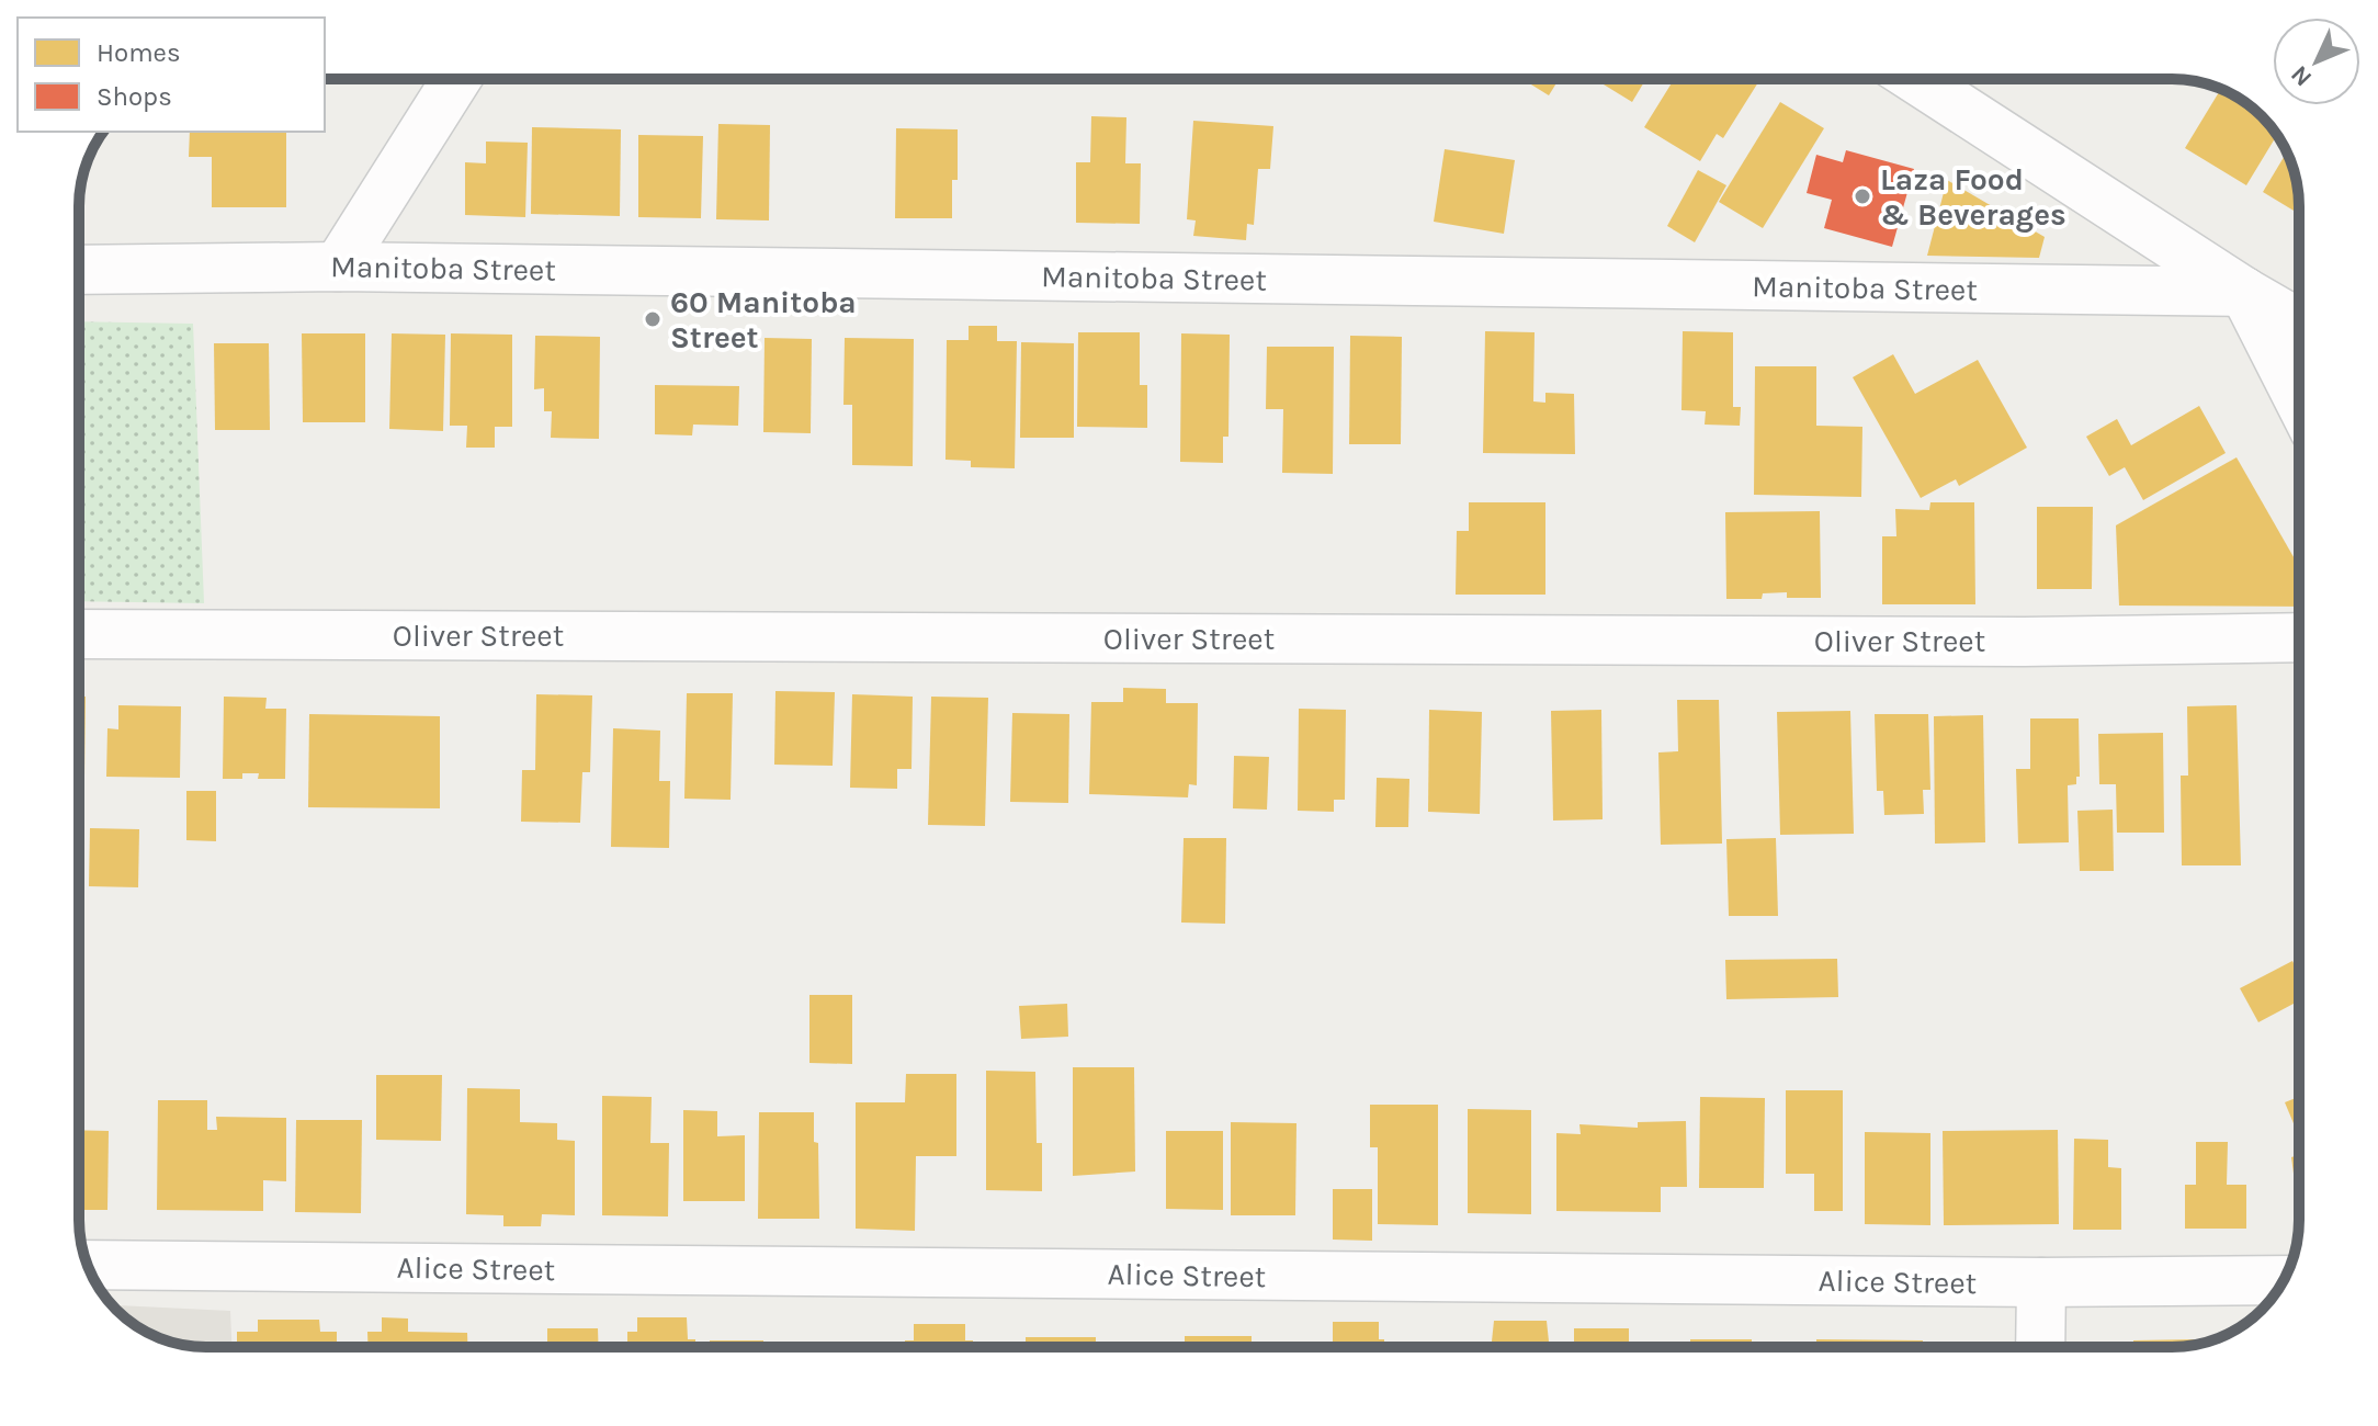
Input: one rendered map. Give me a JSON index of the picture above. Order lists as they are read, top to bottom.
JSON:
{
  "streets": {
    "street": ["Manitoba Street", "Oliver Street", "Alice Street"]
  },
  "places": ["Laza Food & Beverages", "60 Manitoba Street"],
  "legend": ["Homes", "Shops"],
  "north": "bottom left"
}
